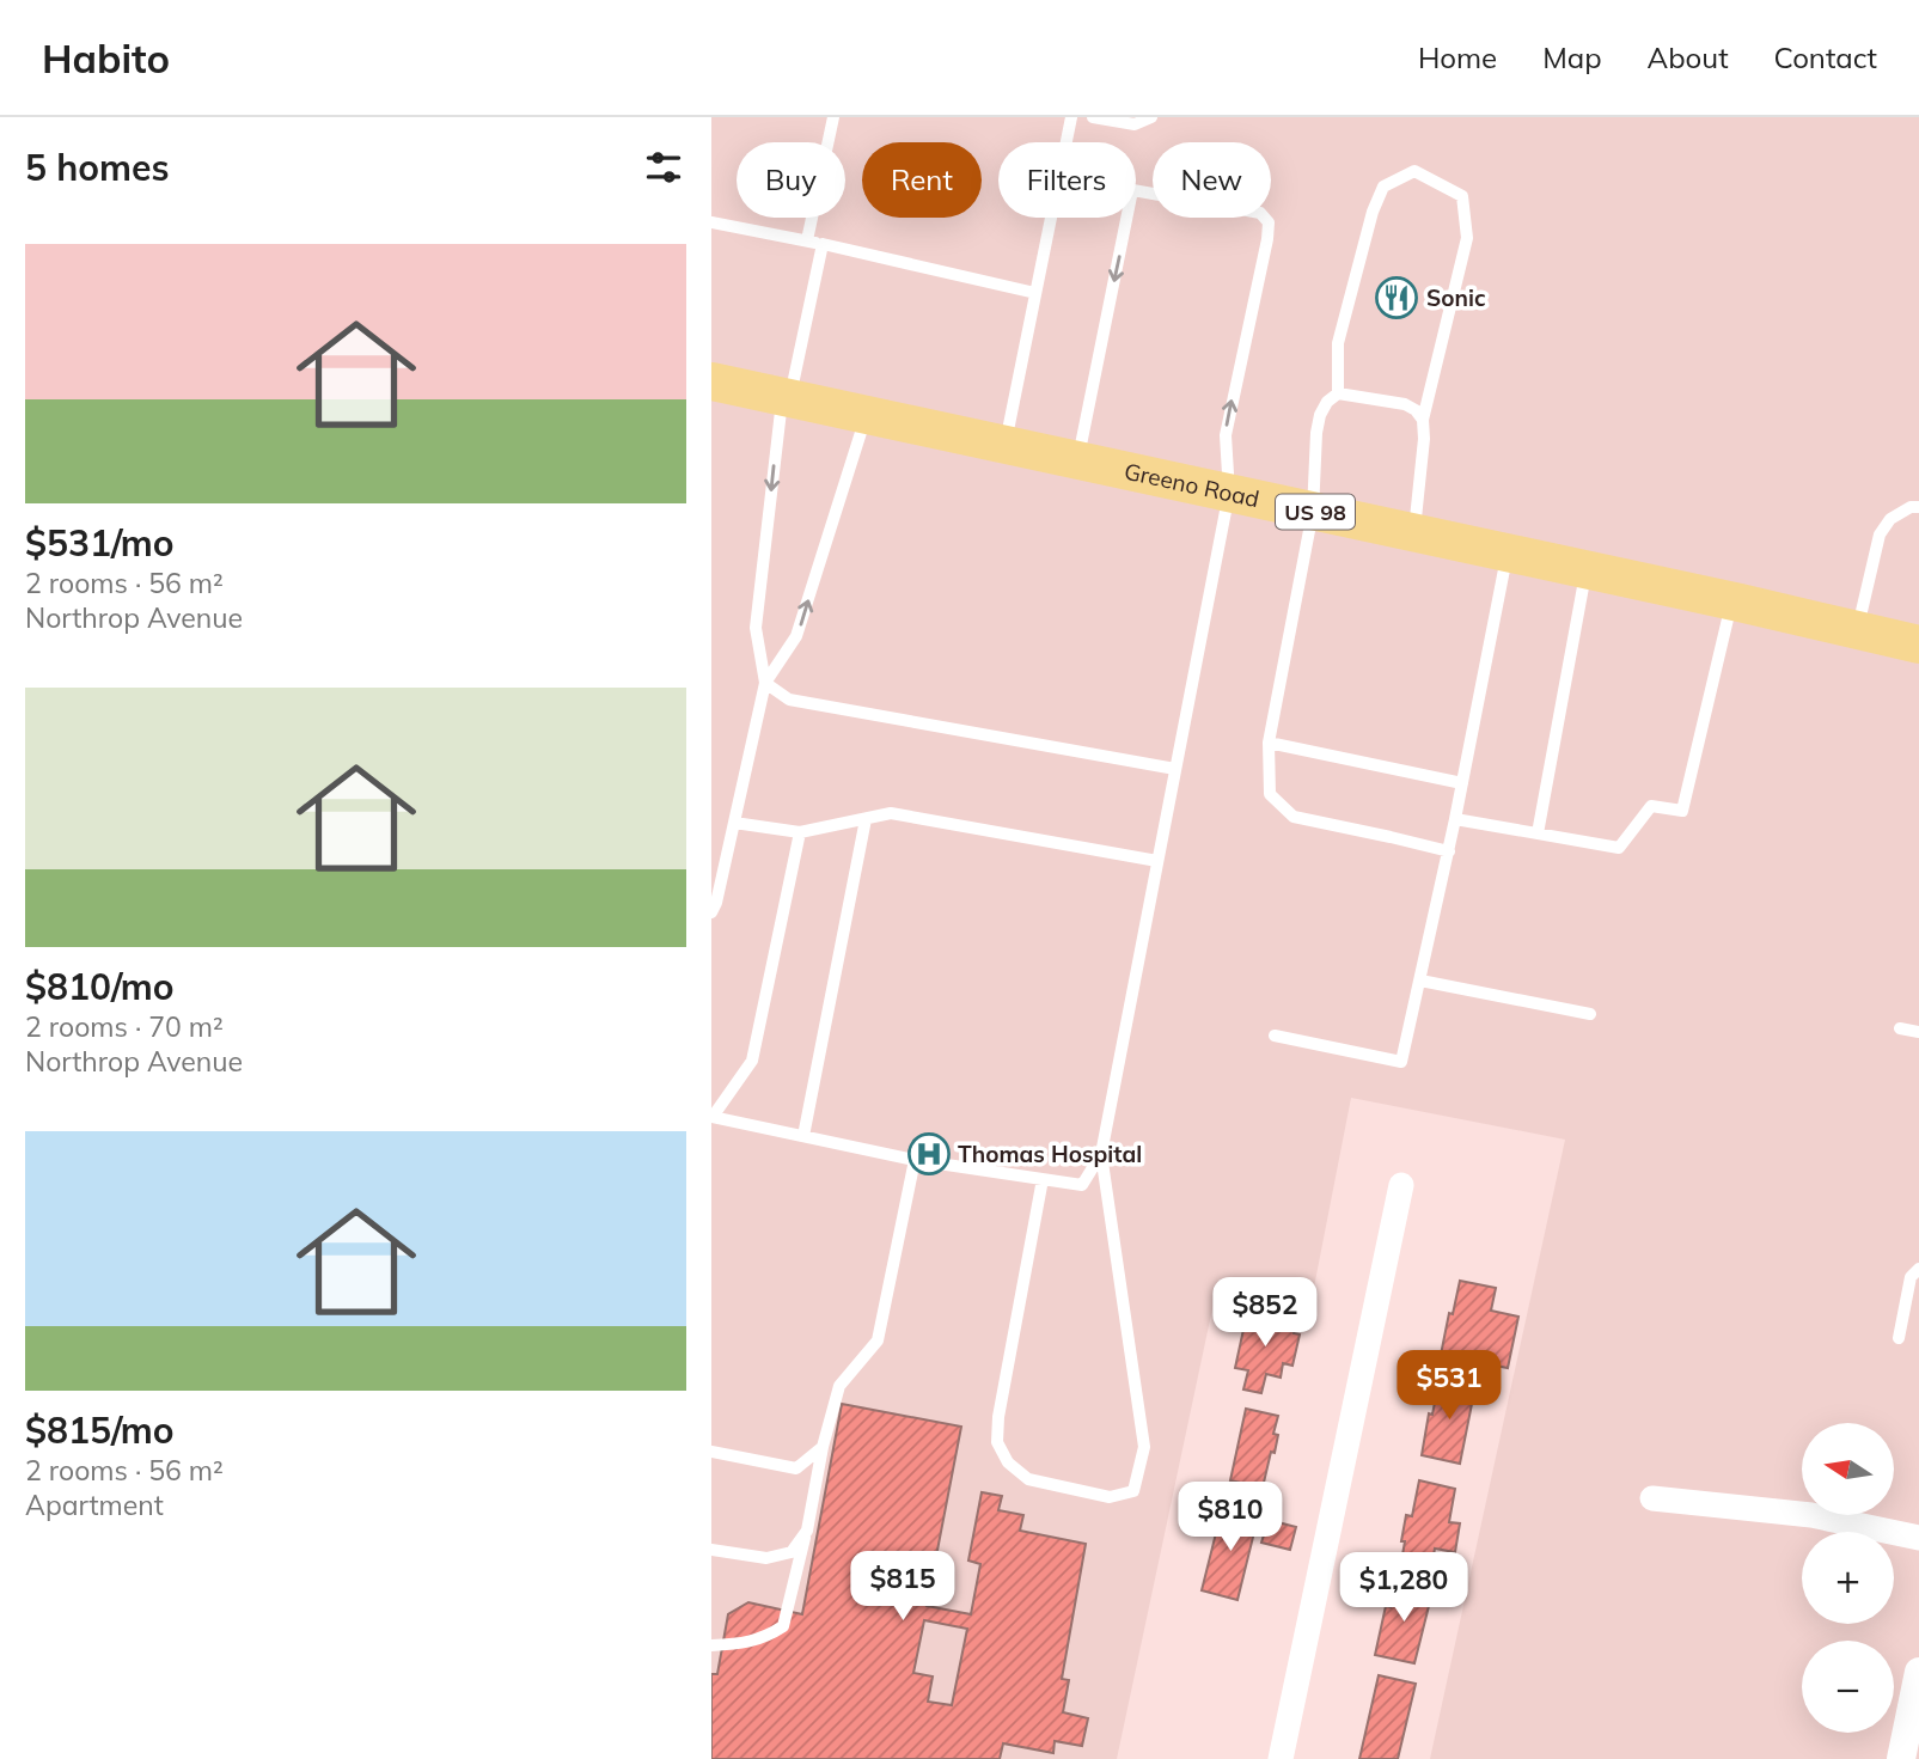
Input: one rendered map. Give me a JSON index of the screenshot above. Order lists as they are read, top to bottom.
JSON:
{
  "streets": {
    "main road": ["Greeno Road", "US 98"]
  },
  "places": {
    "restaurant": ["Sonic"],
    "hospital": ["Thomas Hospital"]
  },
  "north": "left",
  "page": {
    "header": "Habito",
    "nav": [
      "Home",
      "Map",
      "About",
      "Contact"
    ],
    "heading": "5 homes",
    "chip": [
      "Buy",
      "Rent",
      "Filters",
      "New"
    ],
    "list": [
      {
        "name": "$531/mo",
        "note": "2 rooms · 56 m² · Northrop Avenue"
      },
      {
        "name": "$810/mo",
        "note": "2 rooms · 70 m² · Northrop Avenue"
      },
      {
        "name": "$815/mo",
        "note": "2 rooms · 56 m² · Apartment"
      }
    ],
    "price": [
      "$852",
      "$531",
      "$810",
      "$815",
      "$1,280"
    ],
    "map_buttons": ["+", "−"]
  }
}
